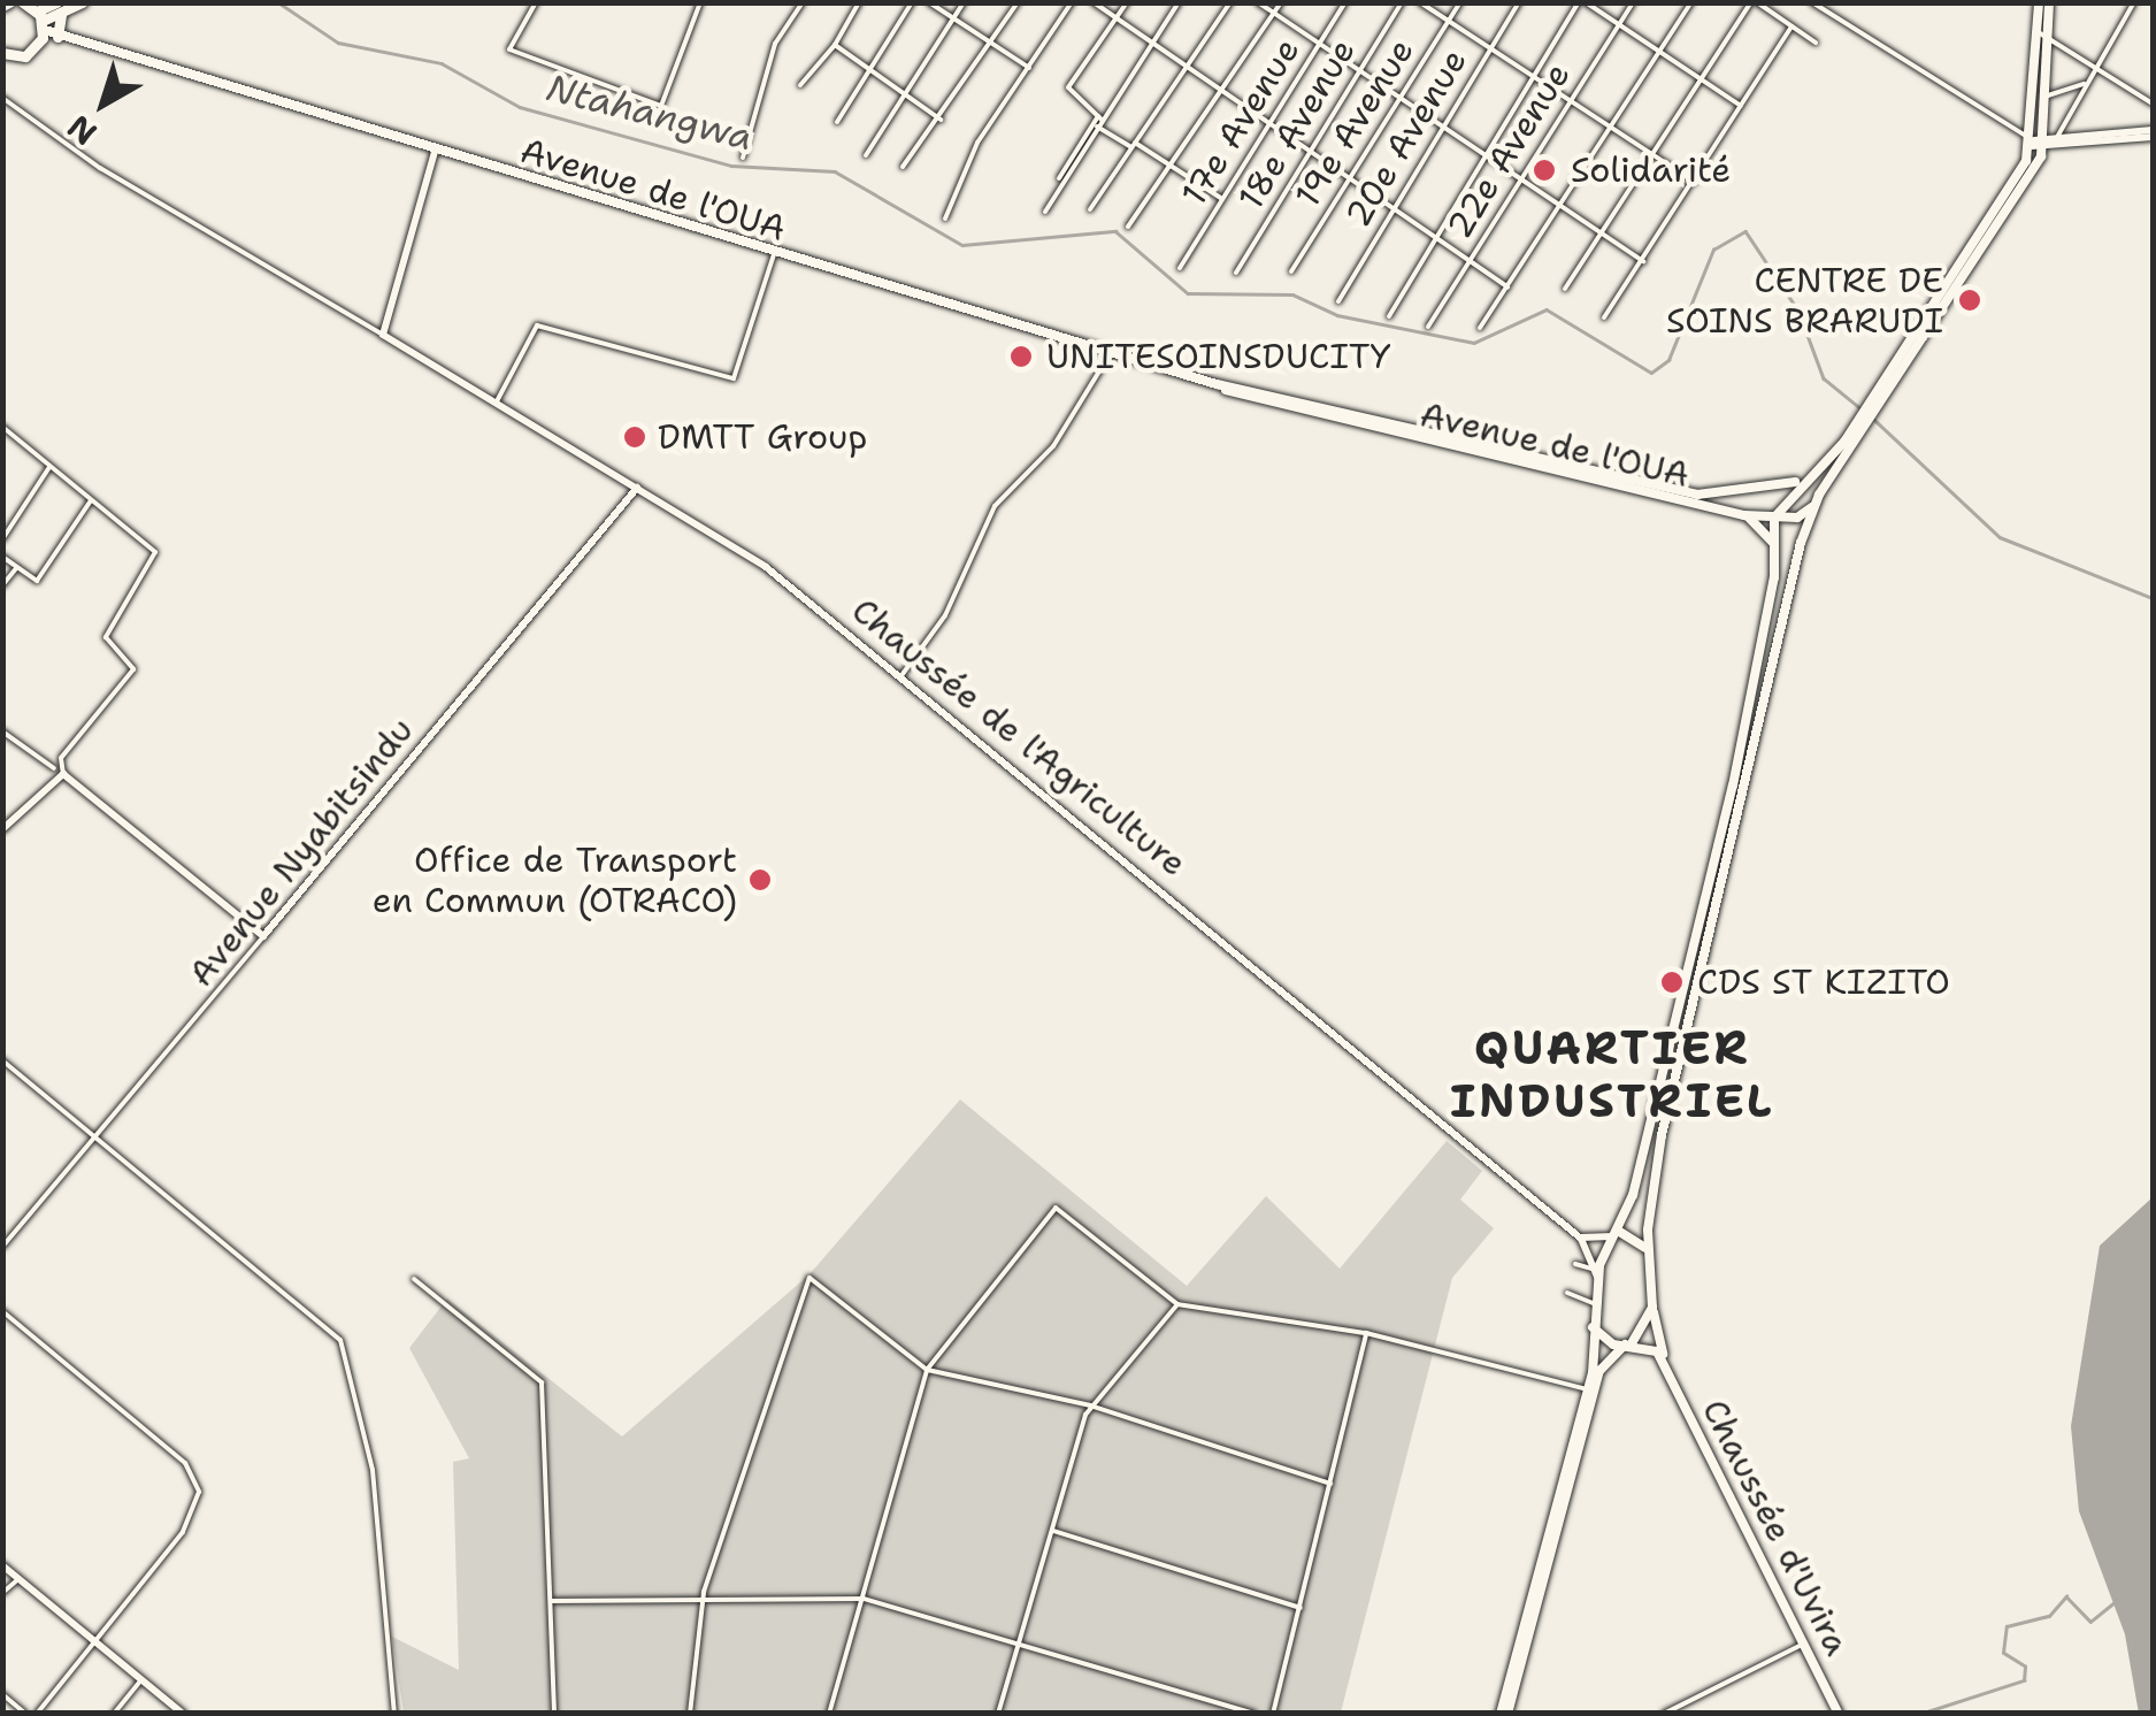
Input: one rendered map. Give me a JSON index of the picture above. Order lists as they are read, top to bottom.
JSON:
{
  "streets": {
    "main road": ["Avenue de l'OUA", "Chaussée d'Uvira"],
    "street": [
      "17e Avenue",
      "19e Avenue",
      "18e Avenue",
      "20e Avenue",
      "22e Avenue",
      "Chaussée de l'Agriculture",
      "Avenue Nyabitsindu"
    ]
  },
  "crossings": [
    ["Chaussée de l'Agriculture", "Avenue Nyabitsindu"]
  ],
  "districts": ["QUARTIER INDUSTRIEL"],
  "water": ["Ntahangwa"],
  "places": [
    "Solidarité",
    "CENTRE DE SOINS BRARUDI",
    "UNITESOINSDUCITY",
    "DMTT Group",
    "Office de Transport en Commun (OTRACO)",
    "CDS ST KIZITO"
  ],
  "north": "bottom left"
}
